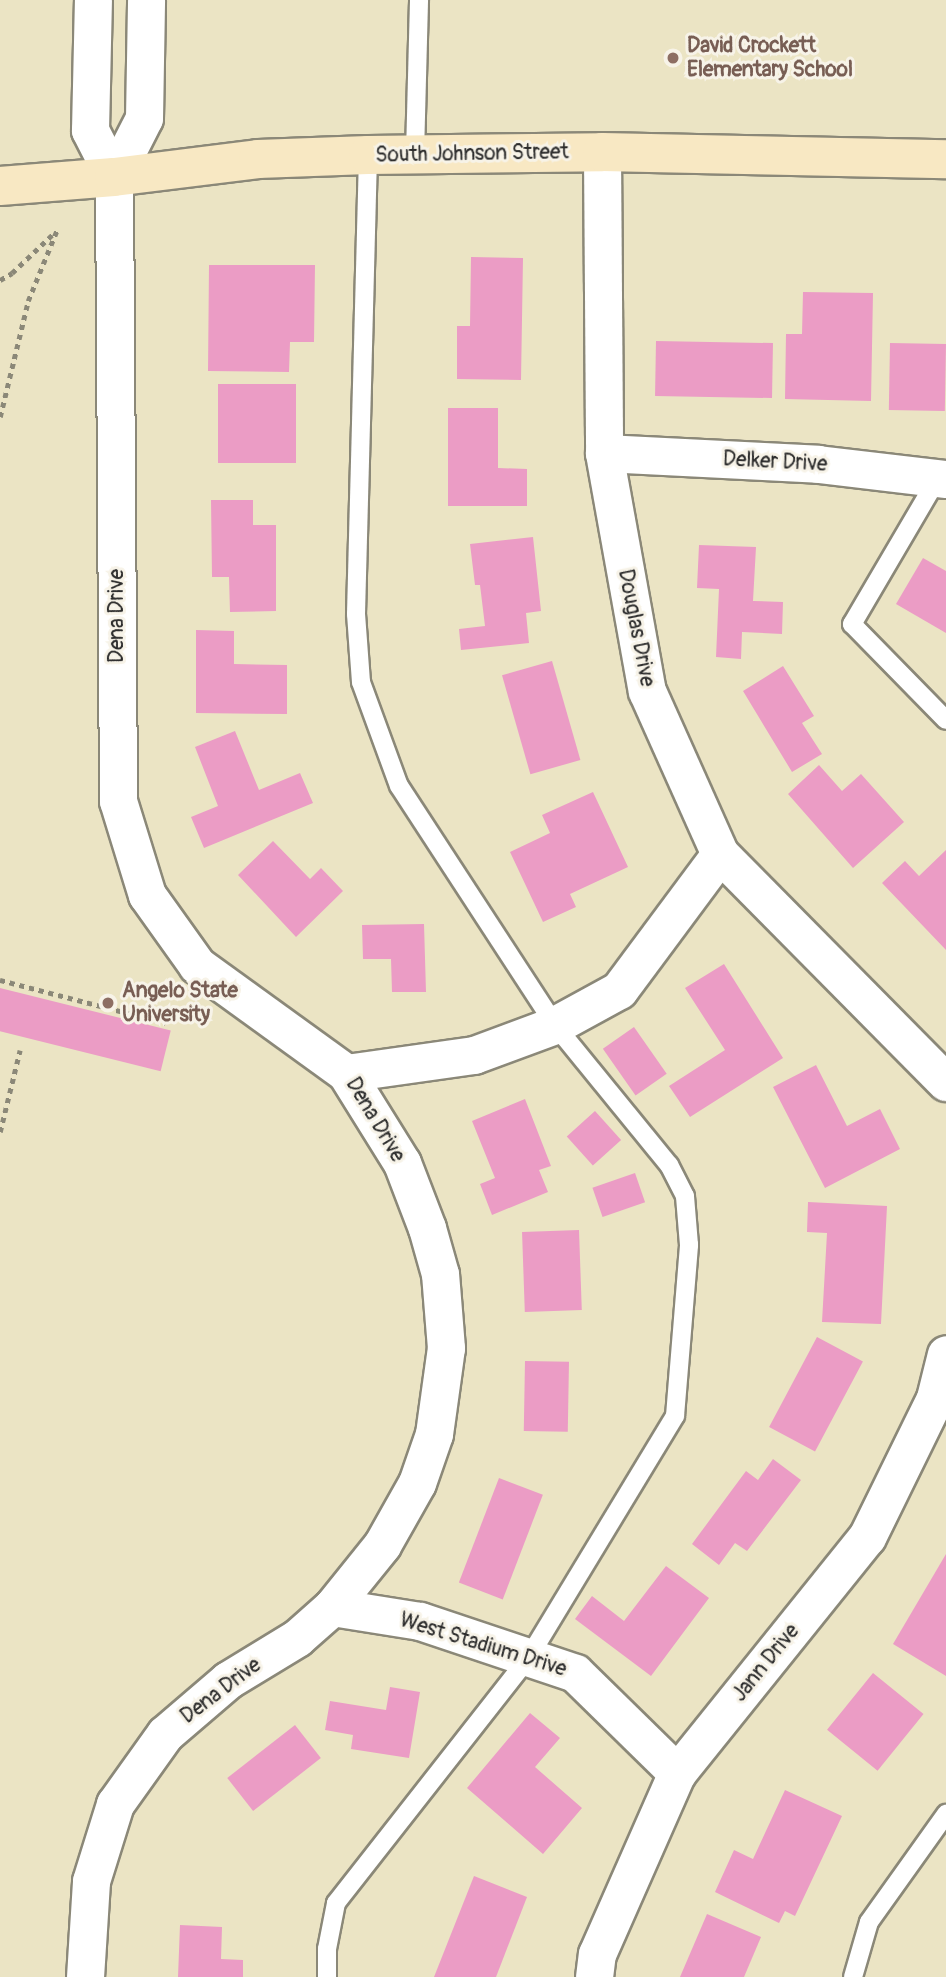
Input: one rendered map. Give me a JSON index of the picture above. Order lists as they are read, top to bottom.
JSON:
{
  "streets": {
    "main road": ["South Johnson Street"],
    "street": [
      "Delker Drive",
      "Dena Drive",
      "Douglas Drive",
      "West Stadium Drive",
      "Jann Drive"
    ]
  },
  "crossings": [
    ["South Johnson Street", "Dena Drive"],
    ["South Johnson Street", "Douglas Drive"],
    ["Delker Drive", "Douglas Drive"],
    ["Dena Drive", "West Stadium Drive"],
    ["West Stadium Drive", "Jann Drive"]
  ],
  "places": ["David Crockett Elementary School", "Angelo State University"]
}
